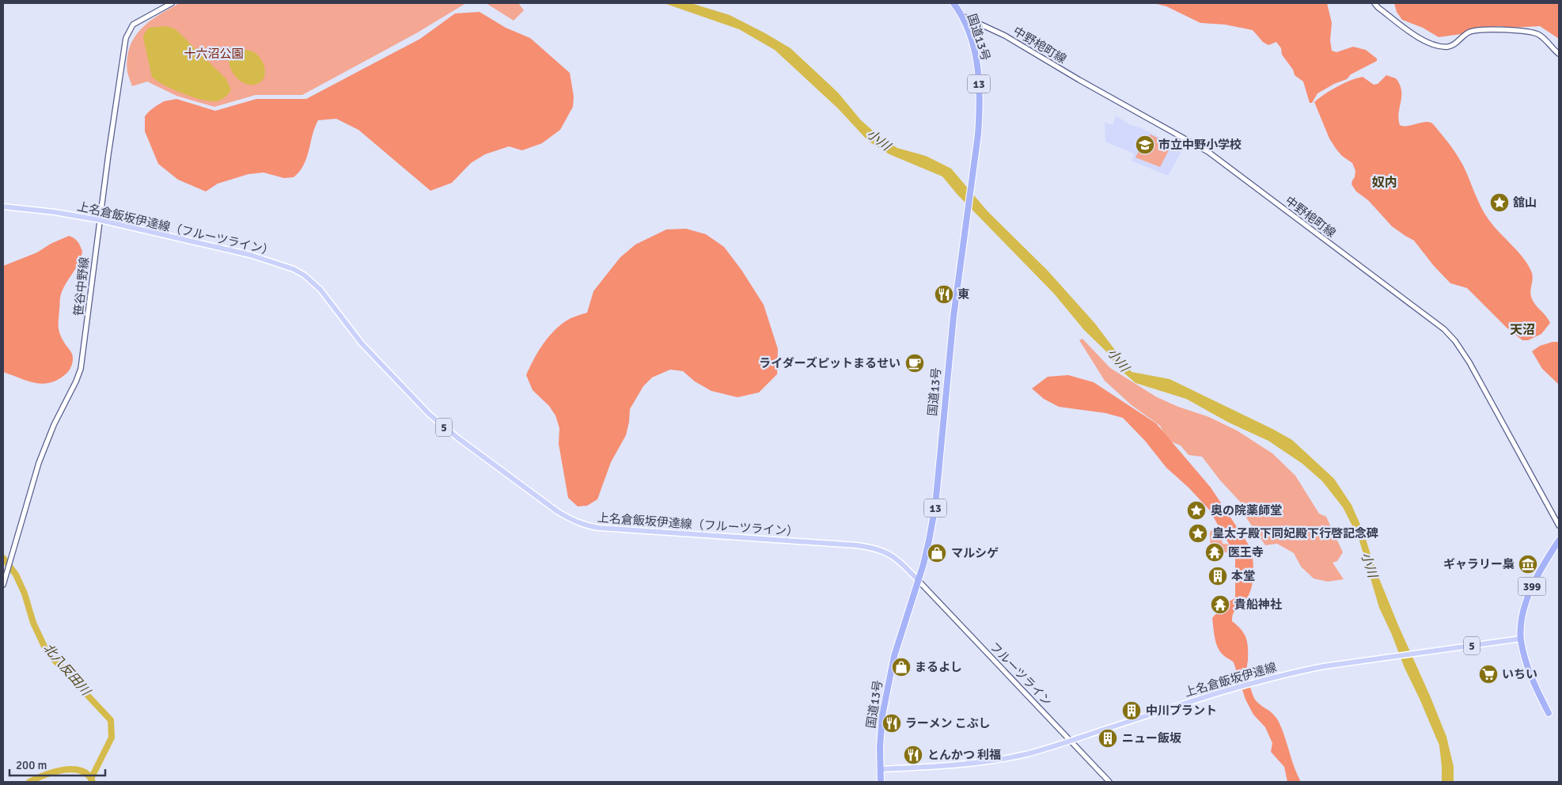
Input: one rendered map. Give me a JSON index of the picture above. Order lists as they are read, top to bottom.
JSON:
{
  "streets": {
    "highway": ["国道13号", "13", "399"],
    "main road": ["上名倉飯坂伊達線（フルーツライン）", "5", "上名倉飯坂伊達線"],
    "street": ["中野梍町線", "笹谷中野線", "フルーツライン"]
  },
  "crossings": [
    ["国道13号", "中野梍町線"],
    ["国道13号", "上名倉飯坂伊達線（フルーツライン）"],
    ["国道13号", "フルーツライン"],
    ["国道13号", "上名倉飯坂伊達線"],
    ["上名倉飯坂伊達線（フルーツライン）", "笹谷中野線"],
    ["上名倉飯坂伊達線（フルーツライン）", "フルーツライン"],
    ["399", "上名倉飯坂伊達線"],
    ["フルーツライン", "上名倉飯坂伊達線"]
  ],
  "districts": ["奴内", "天沼"],
  "water": ["小川", "北八反田川"],
  "parks": ["十六沼公園"],
  "places": {
    "school or university": ["市立中野小学校"],
    "place": ["舘山", "奥の院薬師堂", "皇太子殿下同妃殿下行啓記念碑"],
    "restaurant": ["東", "ラーメン こぶし", "とんかつ 利福"],
    "cafe": ["ライダーズピットまるせい"],
    "temple": ["医王寺", "貴船神社"],
    "shop": ["マルシゲ", "まるよし"],
    "museum": ["ギャラリー梟"],
    "building": ["本堂", "中川プラント", "ニュー飯坂"],
    "supermarket": ["いちい"]
  },
  "scale_bar": "200 m"
}
